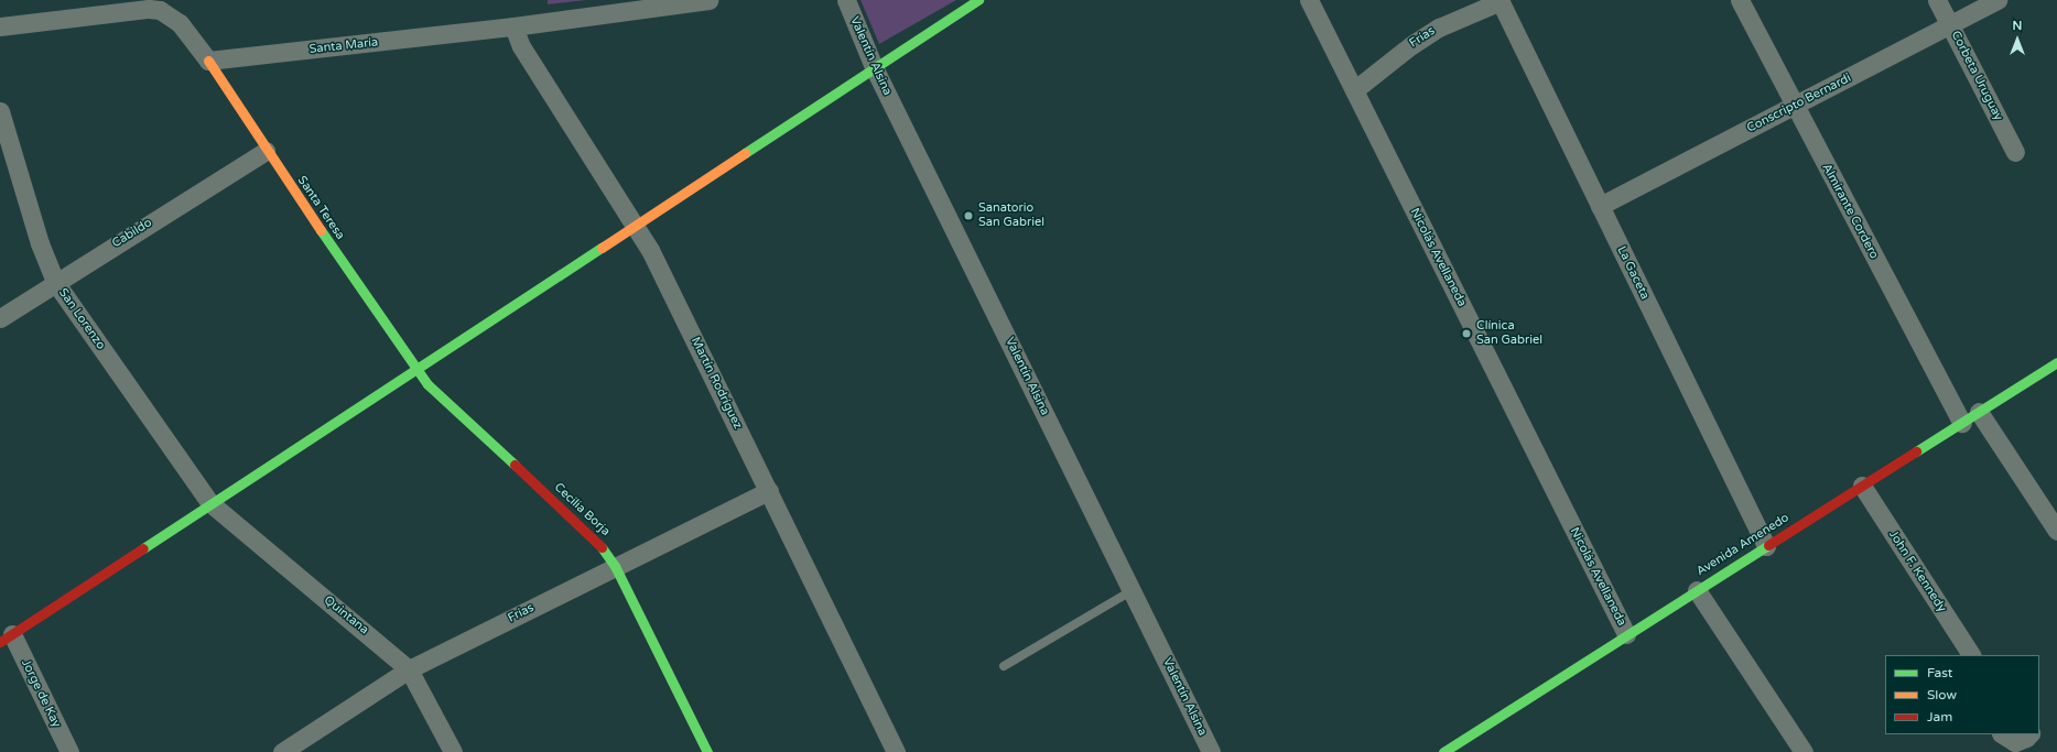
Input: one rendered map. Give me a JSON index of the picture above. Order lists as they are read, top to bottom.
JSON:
{
  "streets": {
    "street": [
      "Frías",
      "Santa María",
      "Valentín Alsina",
      "Corbeta Uruguay",
      "Conscripto Bernardi",
      "Santa Teresa",
      "Almirante Cordero",
      "Cabildo",
      "Nicolás Avellaneda",
      "La Gaceta",
      "San Lorenzo",
      "Martín Rodríguez",
      "Cecilia Borja",
      "Avenida Amenedo",
      "John F. Kennedy",
      "Quintana",
      "Jorge de Kay"
    ]
  },
  "crossings": [
    ["Frías", "Nicolás Avellaneda"],
    ["Frías", "La Gaceta"],
    ["Frías", "Martín Rodríguez"],
    ["Frías", "Cecilia Borja"],
    ["Frías", "Quintana"],
    ["Santa María", "Santa Teresa"],
    ["Santa María", "Martín Rodríguez"],
    ["Corbeta Uruguay", "Conscripto Bernardi"],
    ["Conscripto Bernardi", "Almirante Cordero"],
    ["Conscripto Bernardi", "La Gaceta"],
    ["Santa Teresa", "Cabildo"],
    ["Santa Teresa", "Cecilia Borja"],
    ["Almirante Cordero", "Avenida Amenedo"],
    ["Cabildo", "San Lorenzo"],
    ["Nicolás Avellaneda", "Avenida Amenedo"],
    ["La Gaceta", "Avenida Amenedo"],
    ["San Lorenzo", "Quintana"],
    ["Avenida Amenedo", "John F. Kennedy"]
  ],
  "places": ["Sanatorio San Gabriel", "Clínica San Gabriel"],
  "legend": ["Fast", "Slow", "Jam"],
  "north": "top"
}
